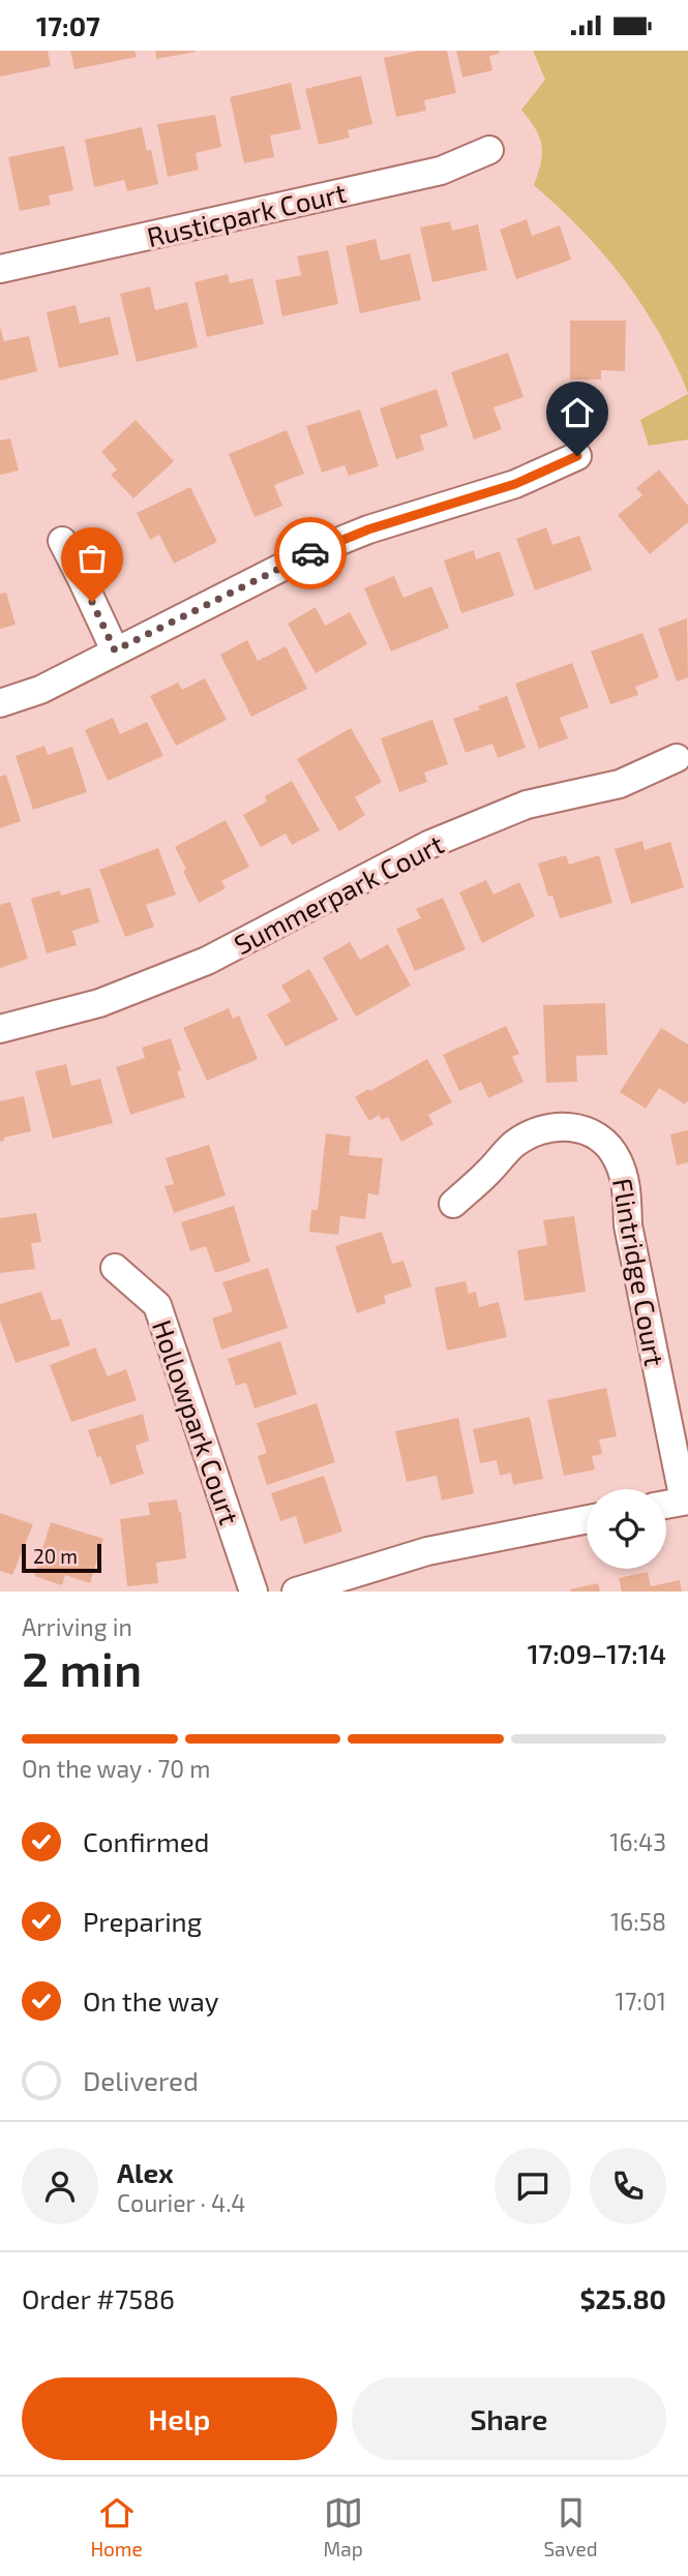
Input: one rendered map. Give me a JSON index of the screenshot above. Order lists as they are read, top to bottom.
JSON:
{
  "streets": {
    "street": [
      "Rusticpark Court",
      "Summerpark Court",
      "Flintridge Court",
      "Hollowpark Court"
    ]
  },
  "scale_bar": "20 m",
  "page": {
    "status": "17:07",
    "scale": "20 m",
    "heading": ["2 min", "Arriving in", "17:09–17:14"],
    "panel": [
      "Alex",
      "Courier · 4.4",
      "Order #7586",
      "$25.80"
    ],
    "bar": "On the way · 70 m",
    "list": [
      ["Confirmed", "16:43"],
      ["Preparing", "16:58"],
      ["On the way", "17:01"],
      "Delivered"
    ],
    "buttons": ["Help", "Share"],
    "tabs": ["Home", "Map", "Saved"]
  }
}
